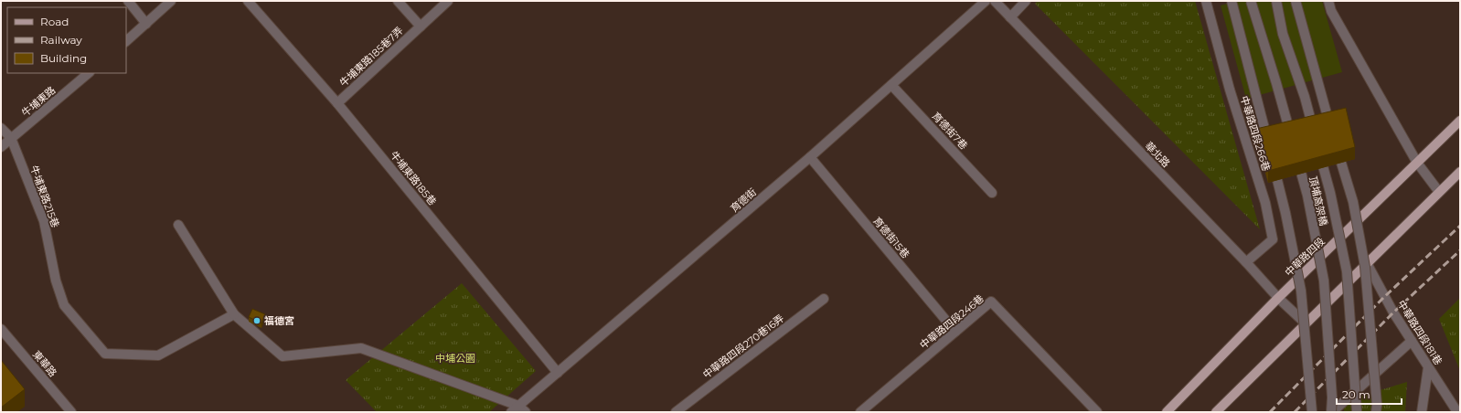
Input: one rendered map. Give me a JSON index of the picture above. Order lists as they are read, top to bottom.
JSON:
{
  "streets": {
    "main road": ["中華路四段"],
    "street": [
      "牛埔東路185巷7弄",
      "牛埔東路",
      "育德街7巷",
      "中華路四段266巷",
      "華北路",
      "牛埔東路185巷",
      "牛埔東路215巷",
      "育德街",
      "頂埔高架橋",
      "育德街15巷",
      "中華路四段246巷",
      "中華路四段181巷",
      "中華路四段270巷16弄",
      "東華路"
    ]
  },
  "crossings": [
    ["牛埔東路185巷7弄", "牛埔東路185巷"],
    ["牛埔東路", "牛埔東路215巷"],
    ["育德街7巷", "育德街"],
    ["中華路四段266巷", "華北路"],
    ["華北路", "中華路四段"],
    ["牛埔東路185巷", "育德街"],
    ["育德街", "育德街15巷"],
    ["育德街15巷", "中華路四段246巷"]
  ],
  "parks": ["中埔公園"],
  "places": ["福德宮"],
  "legend": ["Road", "Railway", "Building"],
  "scale_bar": "20 m"
}
